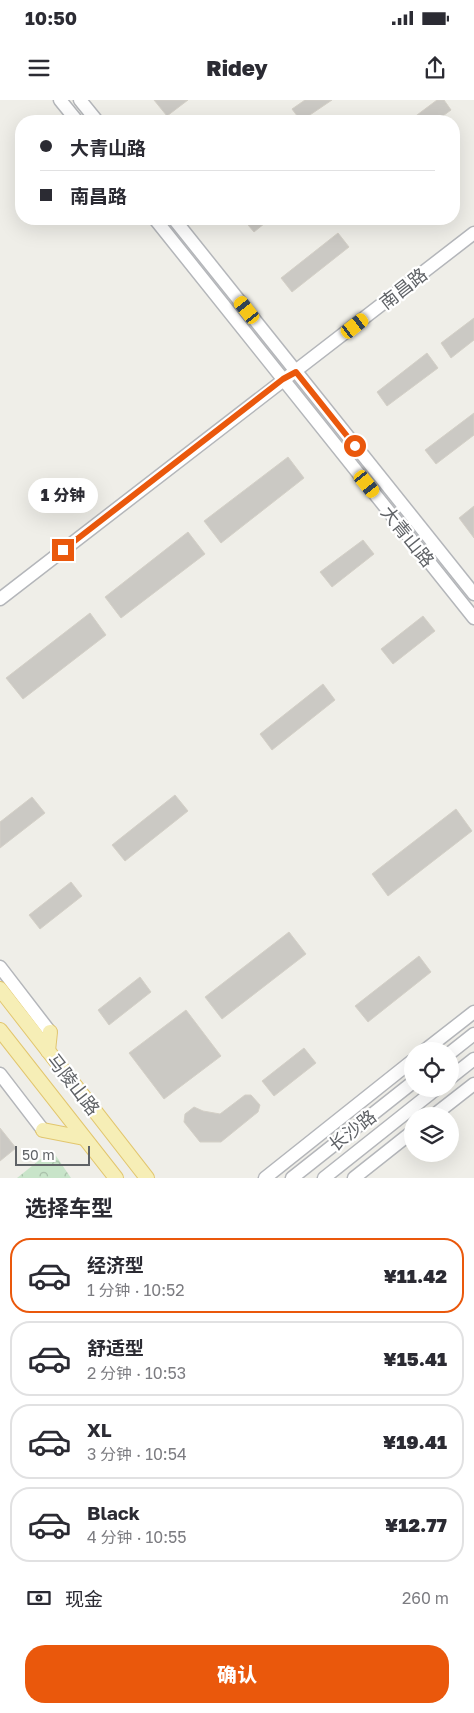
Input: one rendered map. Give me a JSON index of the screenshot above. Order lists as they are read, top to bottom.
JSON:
{
  "streets": {
    "main road": ["马陵山路"],
    "street": ["南昌路", "大青山路", "长沙路"]
  },
  "crossings": [
    ["南昌路", "大青山路"]
  ],
  "scale_bar": "50 m",
  "page": {
    "status": "10:50",
    "header": "Ridey",
    "banner": ["大青山路", "南昌路"],
    "bubble": "1 分钟",
    "scale": "50 m",
    "heading": "选择车型",
    "list": [
      {
        "name": "经济型",
        "note": "1 分钟 · 10:52",
        "value": "¥11.42"
      },
      {
        "name": "舒适型",
        "note": "2 分钟 · 10:53",
        "value": "¥15.41"
      },
      {
        "name": "XL",
        "note": "3 分钟 · 10:54",
        "value": "¥19.41"
      },
      {
        "name": "Black",
        "note": "4 分钟 · 10:55",
        "value": "¥12.77"
      }
    ],
    "pay": ["现金", "260 m"],
    "buttons": "确认"
  }
}
